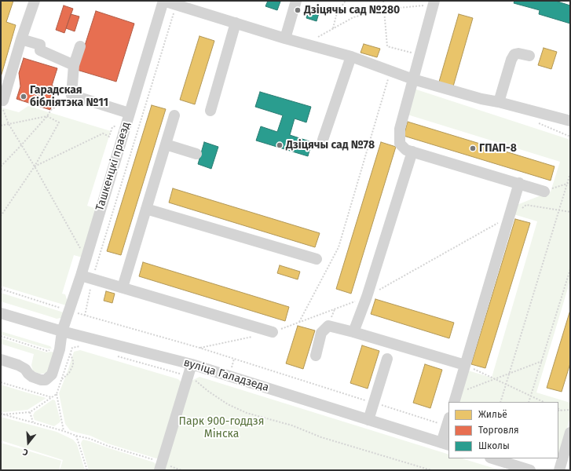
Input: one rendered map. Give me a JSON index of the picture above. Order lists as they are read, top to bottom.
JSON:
{
  "streets": {
    "street": ["Ташкенцкі праезд", "вуліца Галадзеда"]
  },
  "crossings": [
    ["Ташкенцкі праезд", "вуліца Галадзеда"]
  ],
  "parks": ["Парк 900-годдзя Мінска"],
  "places": [
    "Дзіцячы сад №280",
    "Гарадская бібліятэка №11",
    "Дзіцячы сад №78",
    "ГПАП-8"
  ],
  "legend": ["Жильё", "Торговля", "Школы"],
  "north": "bottom"
}
